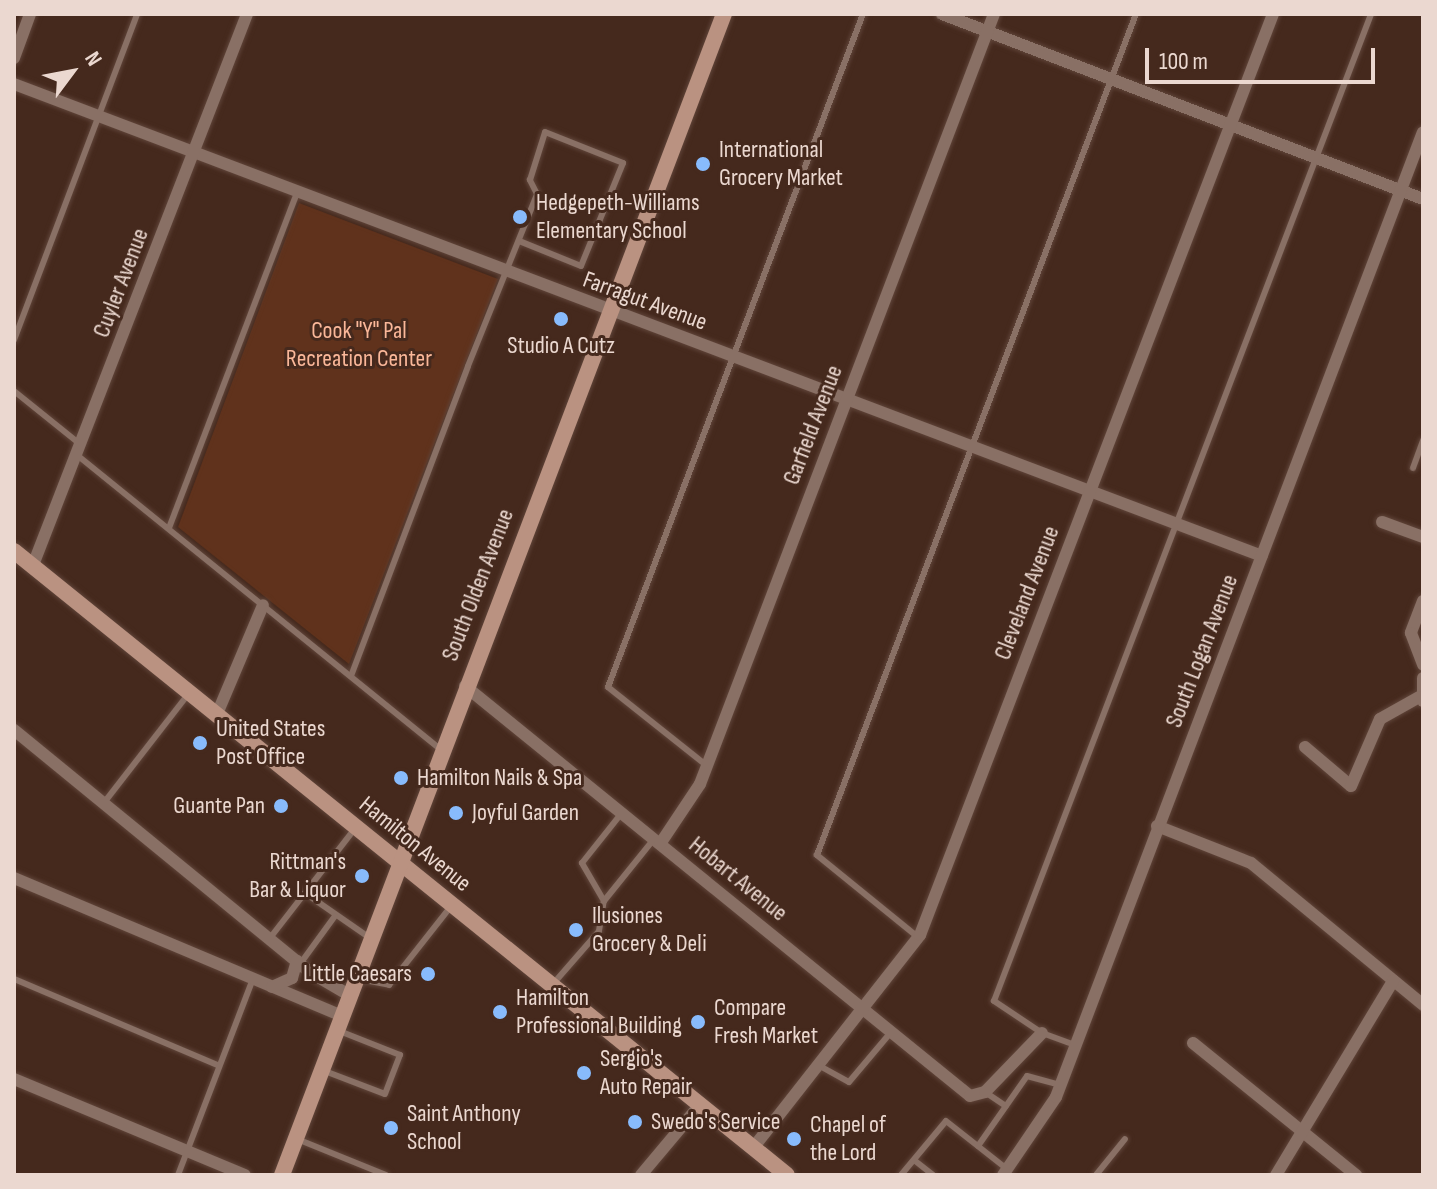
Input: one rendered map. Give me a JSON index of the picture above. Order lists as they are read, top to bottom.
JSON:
{
  "streets": {
    "main road": ["South Olden Avenue", "Hamilton Avenue"],
    "street": [
      "Cuyler Avenue",
      "Farragut Avenue",
      "Garfield Avenue",
      "Cleveland Avenue",
      "South Logan Avenue",
      "Hobart Avenue"
    ]
  },
  "crossings": [
    ["Cuyler Avenue", "Farragut Avenue"],
    ["Cuyler Avenue", "Hamilton Avenue"],
    ["Farragut Avenue", "Garfield Avenue"],
    ["Farragut Avenue", "South Olden Avenue"],
    ["Farragut Avenue", "Cleveland Avenue"],
    ["Farragut Avenue", "South Logan Avenue"],
    ["Garfield Avenue", "Hobart Avenue"],
    ["South Olden Avenue", "Hamilton Avenue"],
    ["South Olden Avenue", "Hobart Avenue"],
    ["Cleveland Avenue", "Hamilton Avenue"],
    ["Cleveland Avenue", "Hobart Avenue"]
  ],
  "parks": ["Cook \"Y\" Pal Recreation Center"],
  "places": [
    "International Grocery Market",
    "Hedgepeth-Williams Elementary School",
    "Studio A Cutz",
    "United States Post Office",
    "Hamilton Nails & Spa",
    "Guante Pan",
    "Joyful Garden",
    "Rittman's Bar & Liquor",
    "Ilusiones Grocery & Deli",
    "Little Caesars",
    "Hamilton Professional Building",
    "Compare Fresh Market",
    "Sergio's Auto Repair",
    "Swedo's Service",
    "Saint Anthony School",
    "Chapel of the Lord"
  ],
  "scale_bar": "100 m",
  "north": "top right"
}
